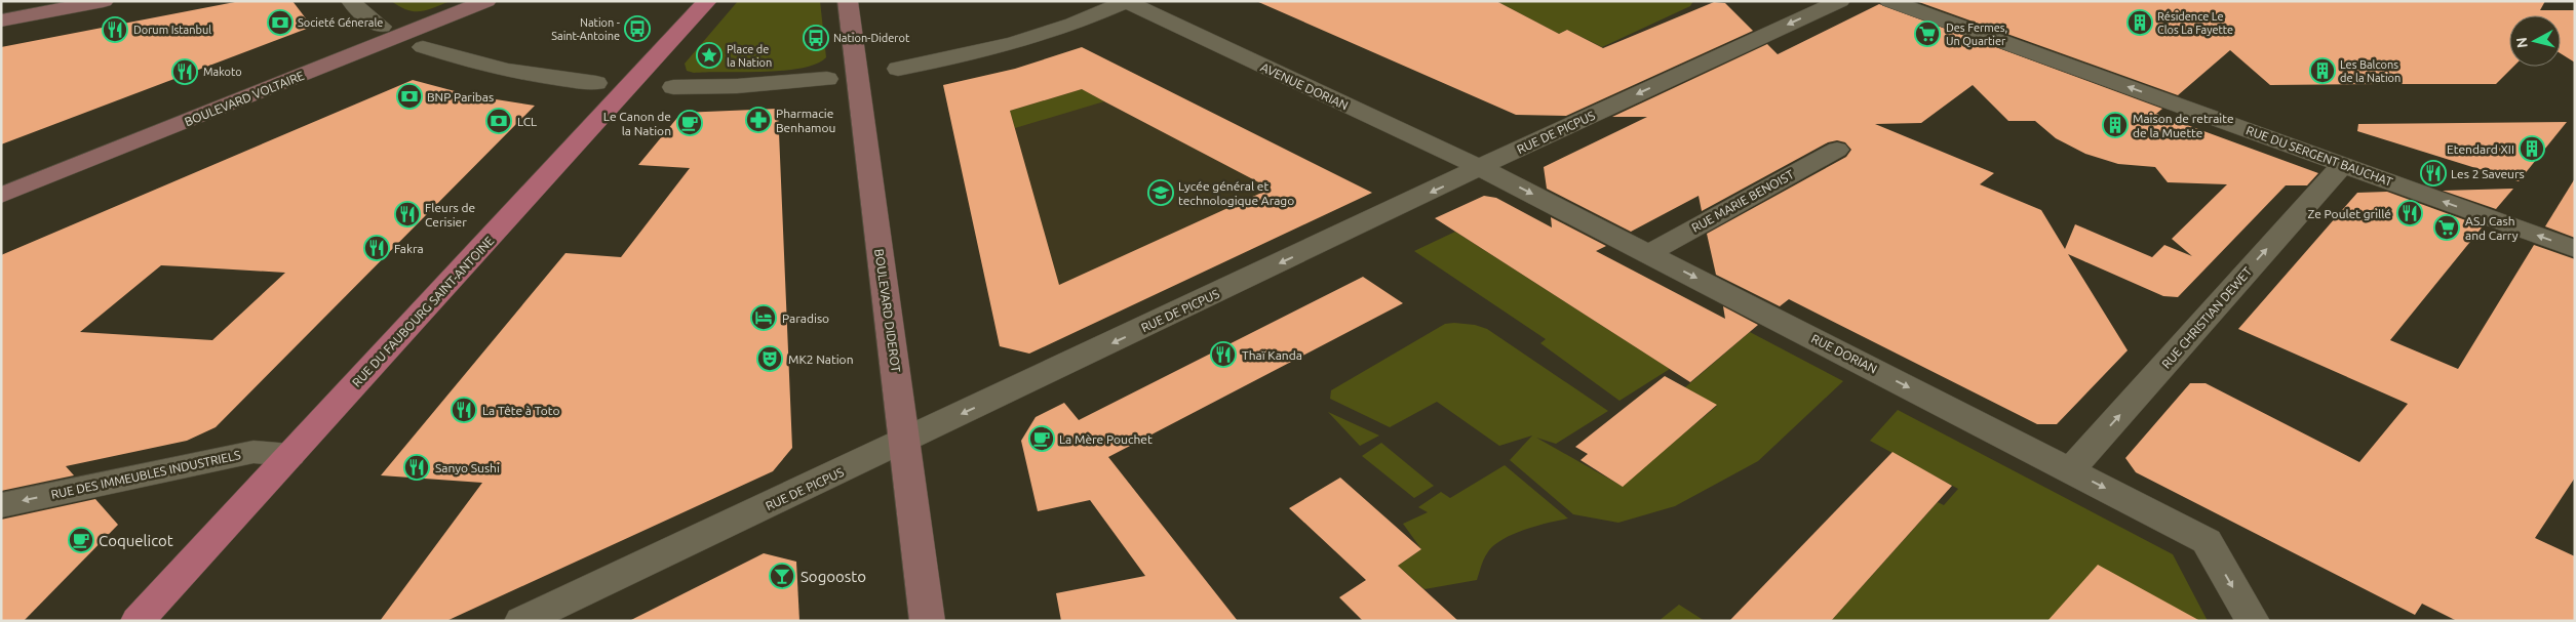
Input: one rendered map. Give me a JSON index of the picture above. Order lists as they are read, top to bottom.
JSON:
{
  "streets": {
    "main road": ["BOULEVARD VOLTAIRE", "BOULEVARD DIDEROT", "RUE DU FAUBOURG SAINT-ANTOINE"],
    "street": [
      "AVENUE DORIAN",
      "RUE DE PICPUS",
      "RUE DU SERGENT BAUCHAT",
      "RUE MARIE BENOIST",
      "RUE CHRISTIAN DEWET",
      "RUE DORIAN",
      "RUE DES IMMEUBLES INDUSTRIELS"
    ]
  },
  "crossings": [
    ["AVENUE DORIAN", "RUE DE PICPUS"],
    ["AVENUE DORIAN", "RUE DORIAN"],
    ["RUE DE PICPUS", "BOULEVARD DIDEROT"],
    ["RUE DE PICPUS", "RUE DORIAN"],
    ["RUE DU SERGENT BAUCHAT", "RUE CHRISTIAN DEWET"],
    ["RUE MARIE BENOIST", "RUE DORIAN"],
    ["RUE DU FAUBOURG SAINT-ANTOINE", "RUE DES IMMEUBLES INDUSTRIELS"],
    ["RUE CHRISTIAN DEWET", "RUE DORIAN"]
  ],
  "one_way": [
    "RUE DE PICPUS",
    "RUE DU SERGENT BAUCHAT",
    "RUE CHRISTIAN DEWET",
    "RUE DORIAN",
    "RUE DES IMMEUBLES INDUSTRIELS"
  ],
  "places": {
    "bank": ["Societé Génerale", "BNP Paribas", "LCL"],
    "building": [
      "Résidence Le Clos La Fayette",
      "Les Balcons de la Nation",
      "Maison de retraite de la Muette",
      "Etendard XII"
    ],
    "bus stop": ["Nation - Saint-Antoine", "Nation-Diderot"],
    "restaurant": [
      "Dorum Istanbul",
      "Makoto",
      "Les 2 Saveurs",
      "Ze Poulet grillé",
      "Fleurs de Cerisier",
      "Fakra",
      "Thaï Kanda",
      "La Tête à Toto",
      "Sanyo Sushi"
    ],
    "supermarket": ["Des Fermes, Un Quartier", "ASJ Cash and Carry"],
    "place": ["Place de la Nation"],
    "pharmacy": ["Pharmacie Benhamou"],
    "cafe": ["Le Canon de la Nation", "La Mère Pouchet", "Coquelicot"],
    "school or university": ["Lycée général et technologique Arago"],
    "hotel": ["Paradiso"],
    "theatre": ["MK2 Nation"],
    "bar": ["Sogoosto"]
  },
  "north": "left"
}
